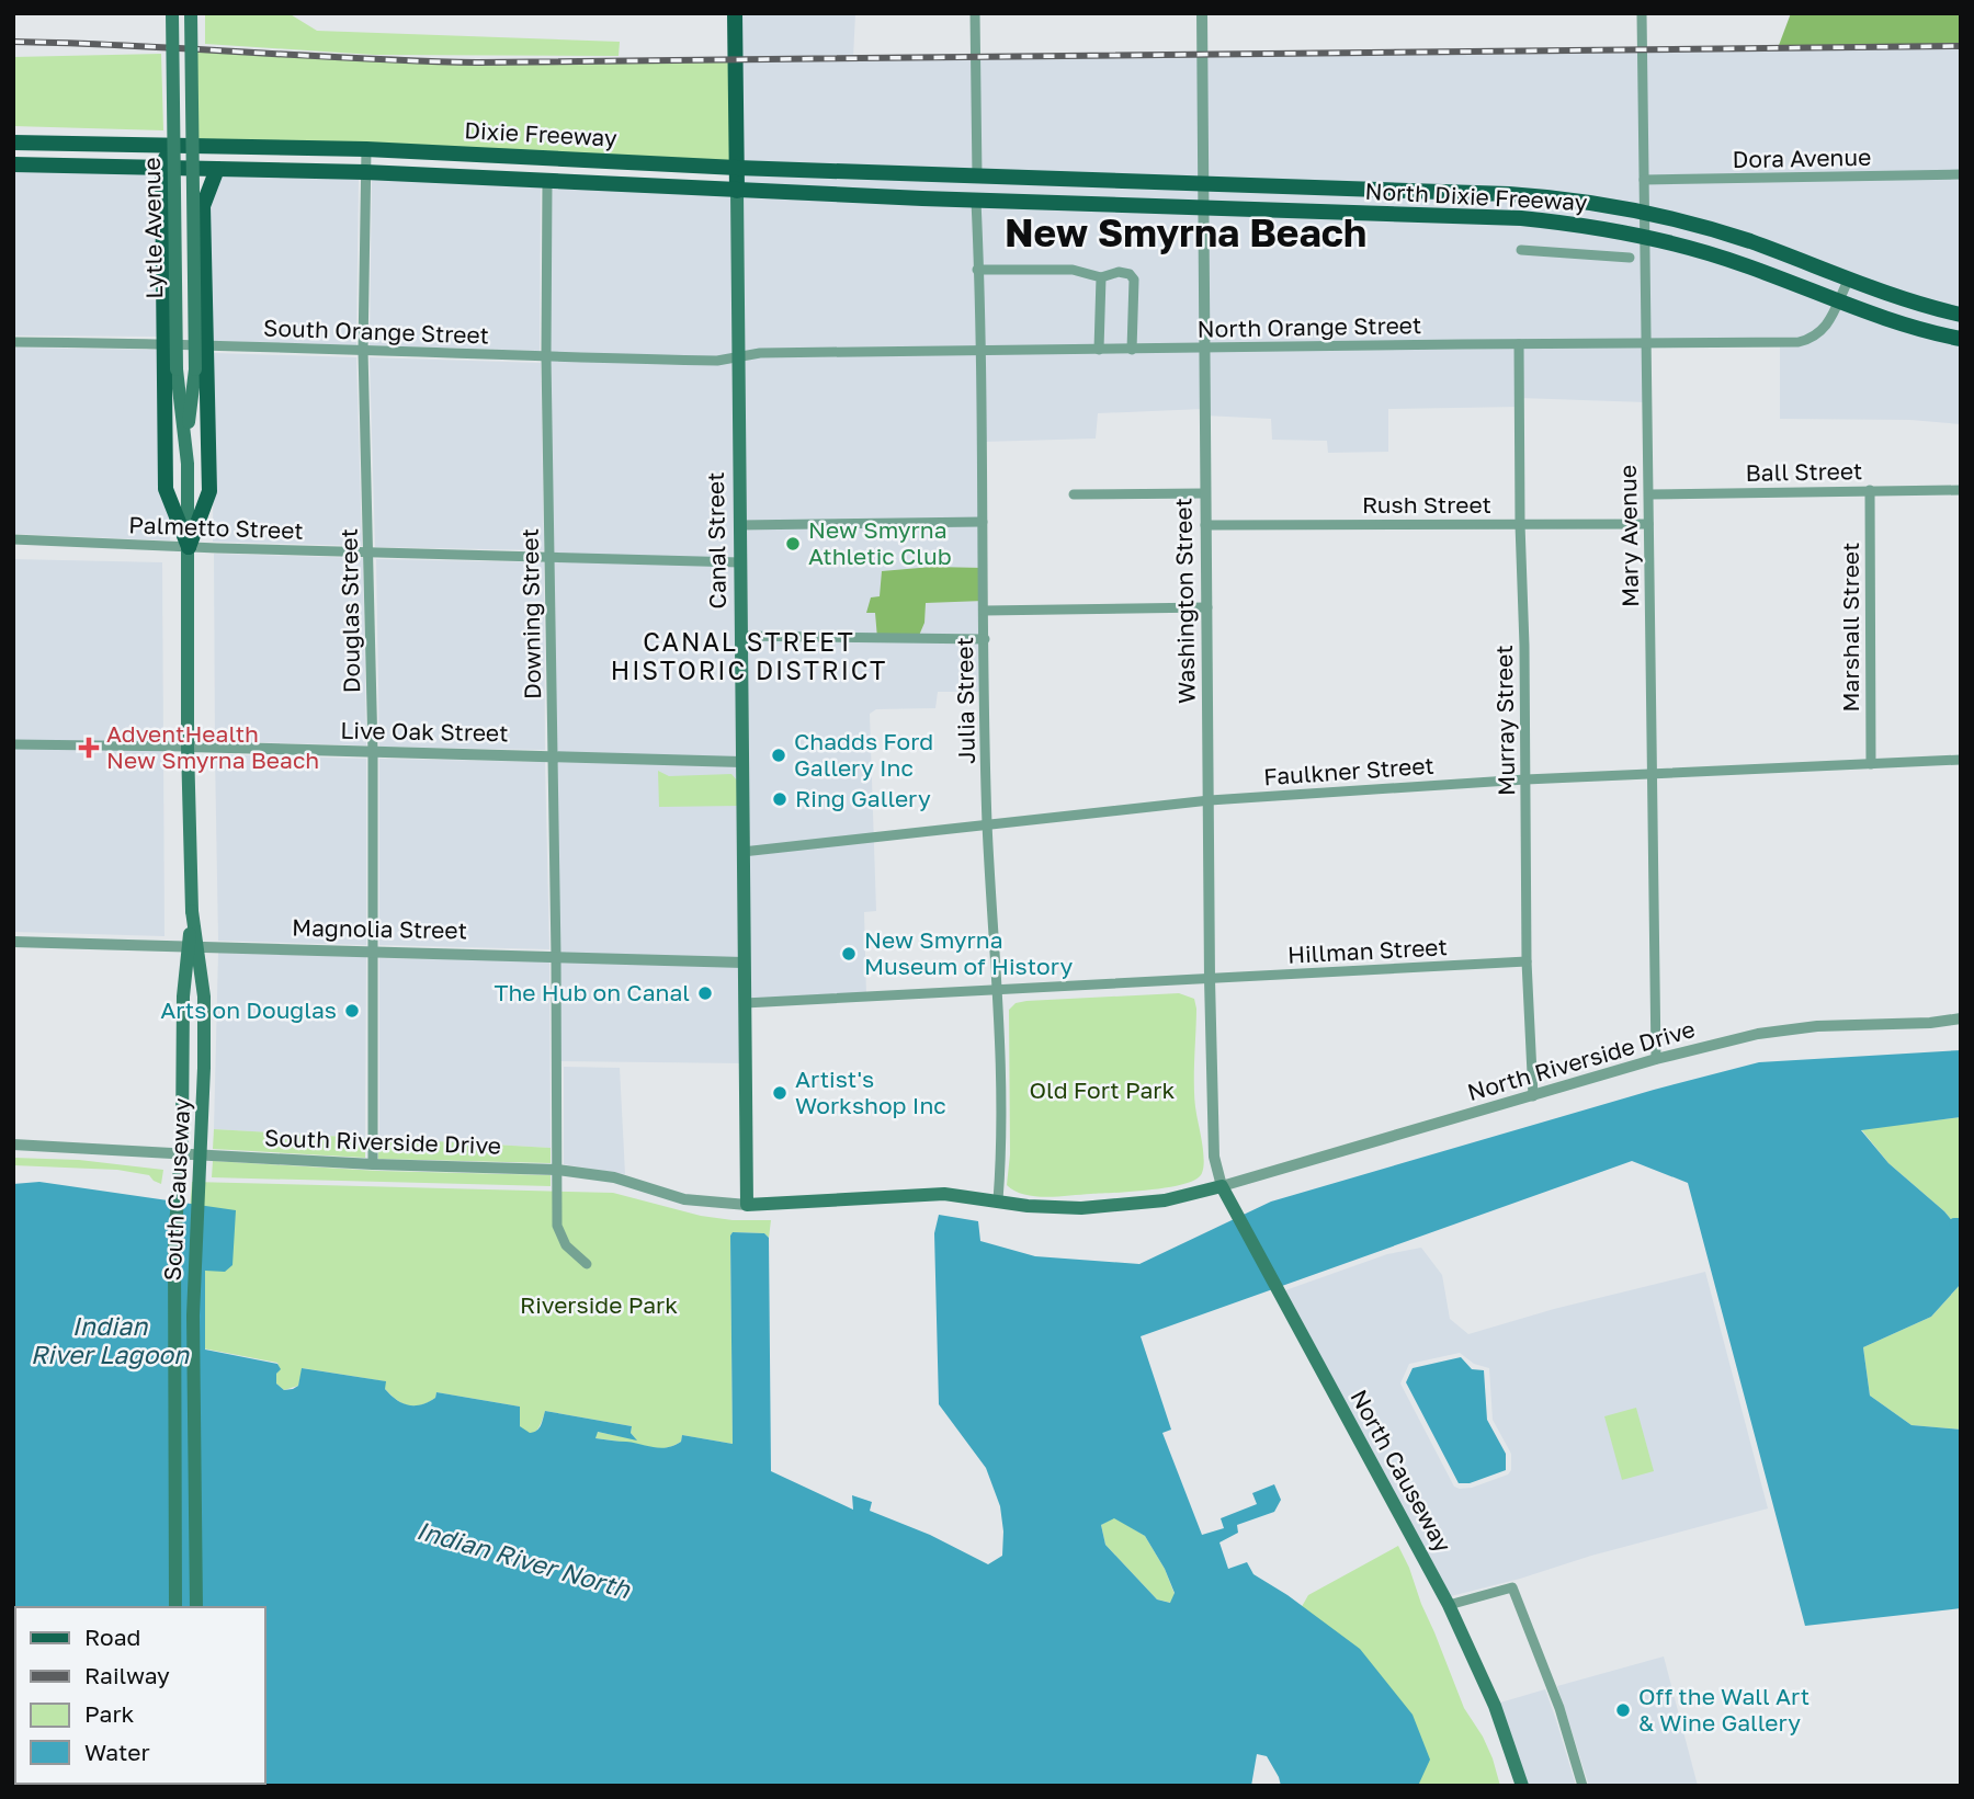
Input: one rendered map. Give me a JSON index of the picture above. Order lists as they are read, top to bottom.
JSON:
{
  "streets": {
    "main road": [
      "Dixie Freeway",
      "North Dixie Freeway",
      "Lytle Avenue",
      "Canal Street",
      "South Causeway",
      "North Causeway"
    ],
    "street": [
      "Dora Avenue",
      "North Orange Street",
      "South Orange Street",
      "Ball Street",
      "Rush Street",
      "Palmetto Street",
      "Mary Avenue",
      "Washington Street",
      "Douglas Street",
      "Downing Street",
      "Marshall Street",
      "Julia Street",
      "Murray Street",
      "Live Oak Street",
      "Faulkner Street",
      "Magnolia Street",
      "Hillman Street",
      "North Riverside Drive",
      "South Riverside Drive"
    ]
  },
  "crossings": [
    ["Dixie Freeway", "North Dixie Freeway"],
    ["Dixie Freeway", "Canal Street"],
    ["Dixie Freeway", "Douglas Street"],
    ["Dixie Freeway", "Downing Street"],
    ["Dixie Freeway", "Julia Street"],
    ["Dora Avenue", "Mary Avenue"],
    ["North Dixie Freeway", "North Orange Street"],
    ["North Dixie Freeway", "Mary Avenue"],
    ["North Dixie Freeway", "Washington Street"],
    ["Lytle Avenue", "Palmetto Street"],
    ["Lytle Avenue", "Live Oak Street"],
    ["Lytle Avenue", "South Causeway"],
    ["North Orange Street", "South Orange Street"],
    ["North Orange Street", "Mary Avenue"],
    ["North Orange Street", "Canal Street"],
    ["North Orange Street", "Washington Street"],
    ["North Orange Street", "Julia Street"],
    ["North Orange Street", "Murray Street"],
    ["South Orange Street", "Canal Street"],
    ["South Orange Street", "Douglas Street"],
    ["South Orange Street", "Downing Street"],
    ["Ball Street", "Mary Avenue"],
    ["Ball Street", "Marshall Street"],
    ["Rush Street", "Mary Avenue"],
    ["Rush Street", "Washington Street"],
    ["Rush Street", "Murray Street"],
    ["Palmetto Street", "Canal Street"],
    ["Palmetto Street", "Douglas Street"],
    ["Palmetto Street", "Downing Street"],
    ["Mary Avenue", "Faulkner Street"],
    ["Mary Avenue", "North Riverside Drive"],
    ["Canal Street", "Live Oak Street"],
    ["Canal Street", "Faulkner Street"],
    ["Canal Street", "Magnolia Street"],
    ["Canal Street", "Hillman Street"],
    ["Canal Street", "South Riverside Drive"],
    ["Washington Street", "Faulkner Street"],
    ["Washington Street", "Hillman Street"],
    ["Washington Street", "North Riverside Drive"],
    ["Washington Street", "North Causeway"],
    ["Douglas Street", "Live Oak Street"],
    ["Douglas Street", "Magnolia Street"],
    ["Douglas Street", "South Riverside Drive"],
    ["Downing Street", "Live Oak Street"],
    ["Downing Street", "Magnolia Street"],
    ["Downing Street", "South Riverside Drive"],
    ["Marshall Street", "Faulkner Street"],
    ["Julia Street", "Faulkner Street"],
    ["Julia Street", "Hillman Street"],
    ["Murray Street", "Faulkner Street"],
    ["Murray Street", "Hillman Street"],
    ["Murray Street", "North Riverside Drive"],
    ["Live Oak Street", "South Causeway"],
    ["North Riverside Drive", "North Causeway"]
  ],
  "districts": ["New Smyrna Beach", "CANAL STREET HISTORIC DISTRICT"],
  "water": ["Indian River Lagoon", "Indian River North"],
  "parks": ["Old Fort Park", "Riverside Park"],
  "places": {
    "other": [
      "New Smyrna Athletic Club",
      "Chadds Ford Gallery Inc",
      "Ring Gallery",
      "New Smyrna Museum of History",
      "The Hub on Canal",
      "Arts on Douglas",
      "Artist's Workshop Inc",
      "Off the Wall Art & Wine Gallery"
    ],
    "health": ["AdventHealth New Smyrna Beach"]
  },
  "legend": [
    "Road",
    "Railway",
    "Park",
    "Water"
  ]
}
